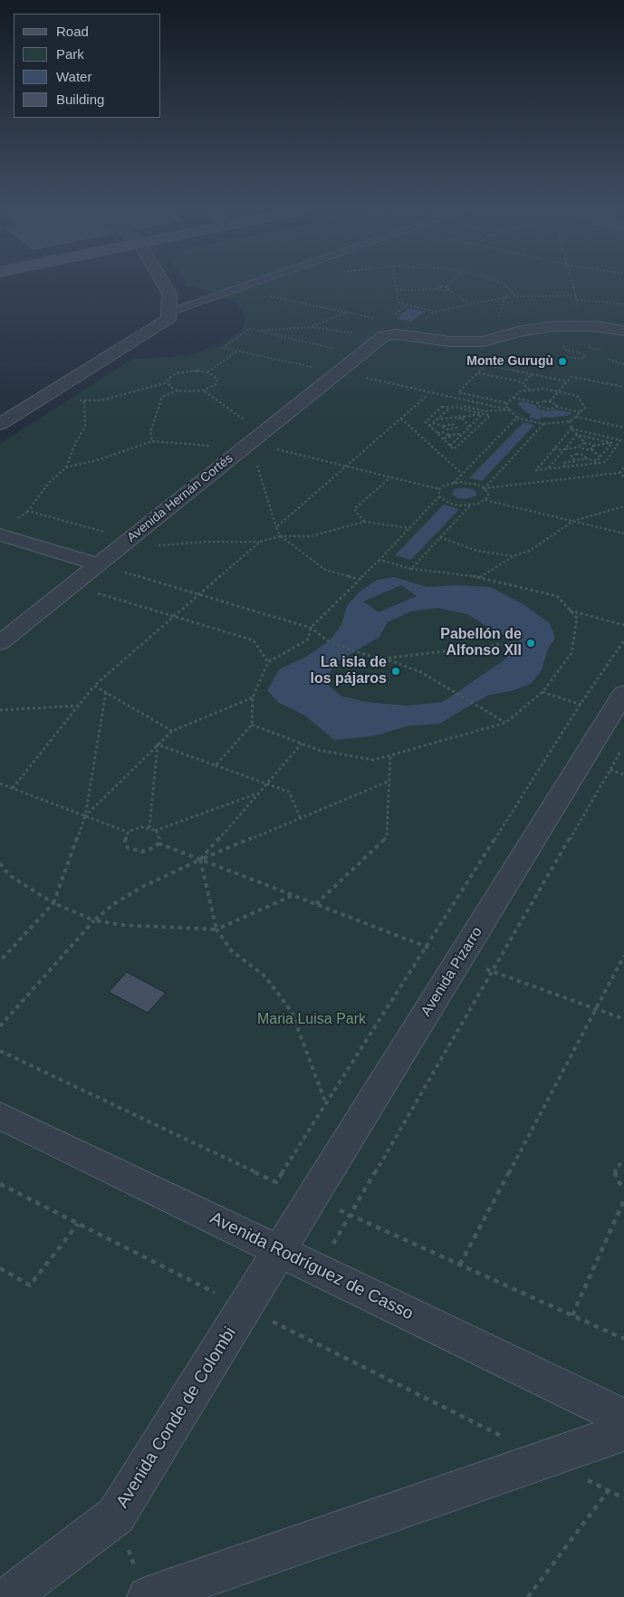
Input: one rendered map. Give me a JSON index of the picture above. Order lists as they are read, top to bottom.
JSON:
{
  "streets": {
    "street": [
      "Avenida Hernán Cortés",
      "Avenida Pizarro",
      "Avenida Rodríguez de Casso",
      "Avenida Conde de Colombi"
    ]
  },
  "crossings": [
    ["Avenida Pizarro", "Avenida Rodríguez de Casso"],
    ["Avenida Pizarro", "Avenida Conde de Colombi"],
    ["Avenida Rodríguez de Casso", "Avenida Conde de Colombi"]
  ],
  "parks": ["Maria Luisa Park"],
  "places": ["Monte Gurugù", "Pabellón de Alfonso XII", "La isla de los pájaros"],
  "legend": [
    "Road",
    "Park",
    "Water",
    "Building"
  ]
}
